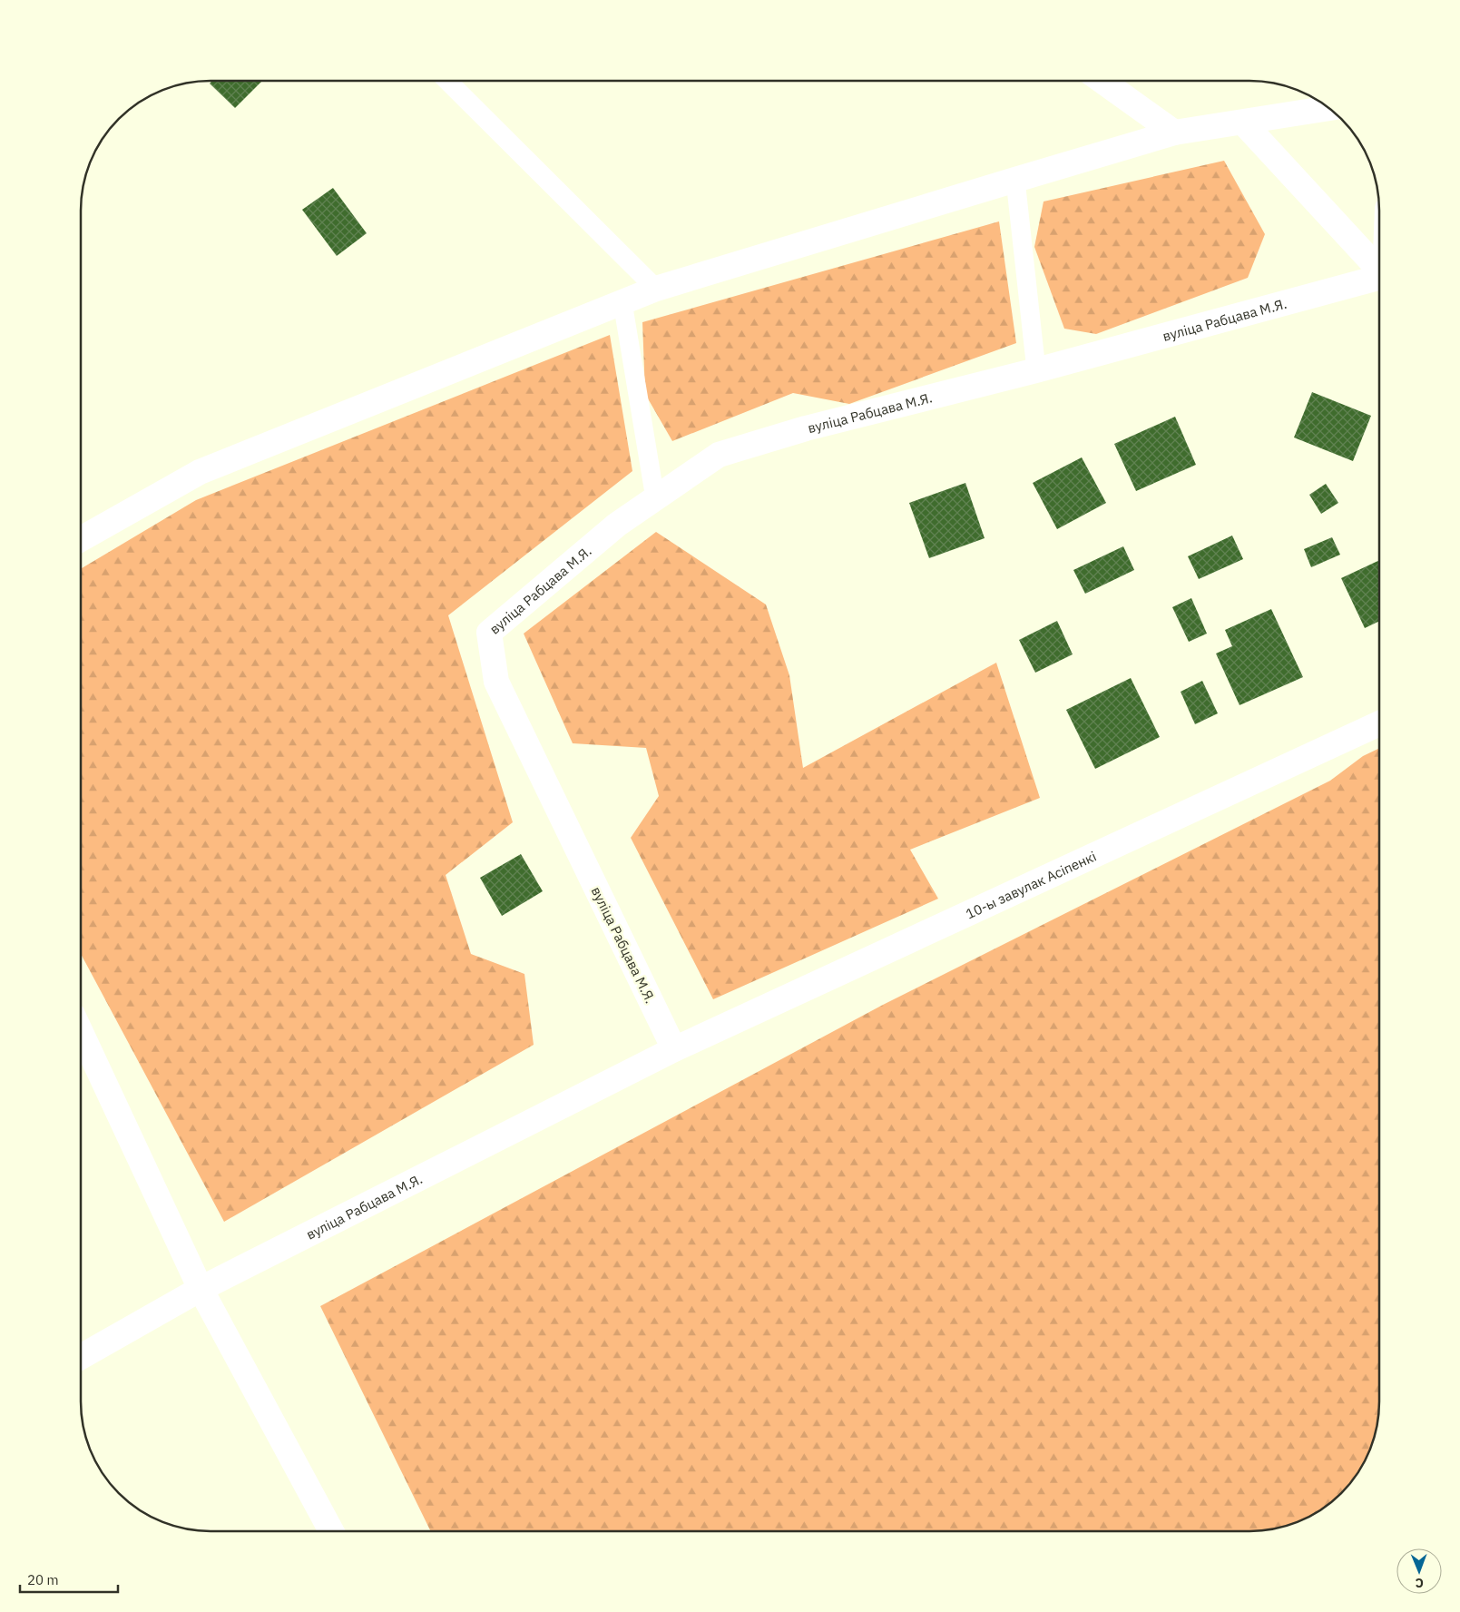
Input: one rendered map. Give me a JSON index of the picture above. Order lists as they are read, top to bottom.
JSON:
{
  "streets": {
    "street": ["вуліца Рабцава М.Я.", "10-ы завулак Асіпенкі"]
  },
  "crossings": [
    ["вуліца Рабцава М.Я.", "10-ы завулак Асіпенкі"]
  ],
  "scale_bar": "20 m",
  "north": "bottom"
}
